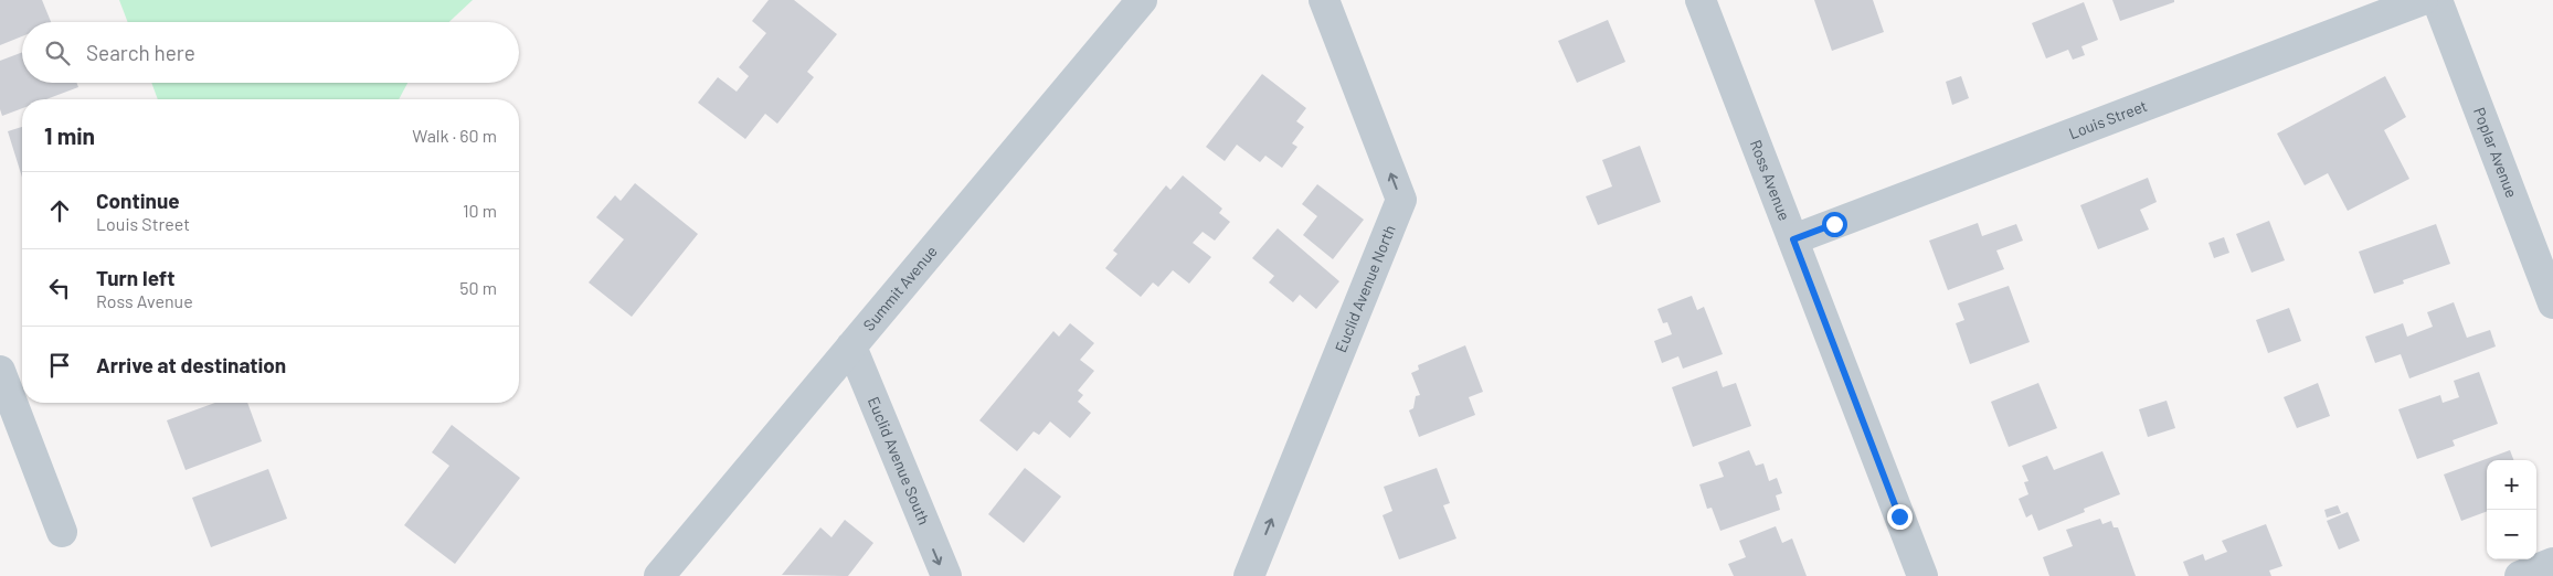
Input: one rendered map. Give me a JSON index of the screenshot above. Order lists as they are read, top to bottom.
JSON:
{
  "streets": {
    "street": [
      "Louis Street",
      "Poplar Avenue",
      "Ross Avenue",
      "Summit Avenue",
      "Euclid Avenue North",
      "Euclid Avenue South"
    ]
  },
  "crossings": [
    ["Louis Street", "Ross Avenue"],
    ["Summit Avenue", "Euclid Avenue South"]
  ],
  "one_way": ["Euclid Avenue North", "Euclid Avenue South"],
  "page": {
    "search": "Search here",
    "heading": ["1 min", "Walk · 60 m"],
    "list": [
      ["Continue", "Louis Street", "10 m"],
      ["Turn left", "Ross Avenue", "50 m"],
      "Arrive at destination"
    ],
    "map_buttons": ["+", "−"]
  }
}
